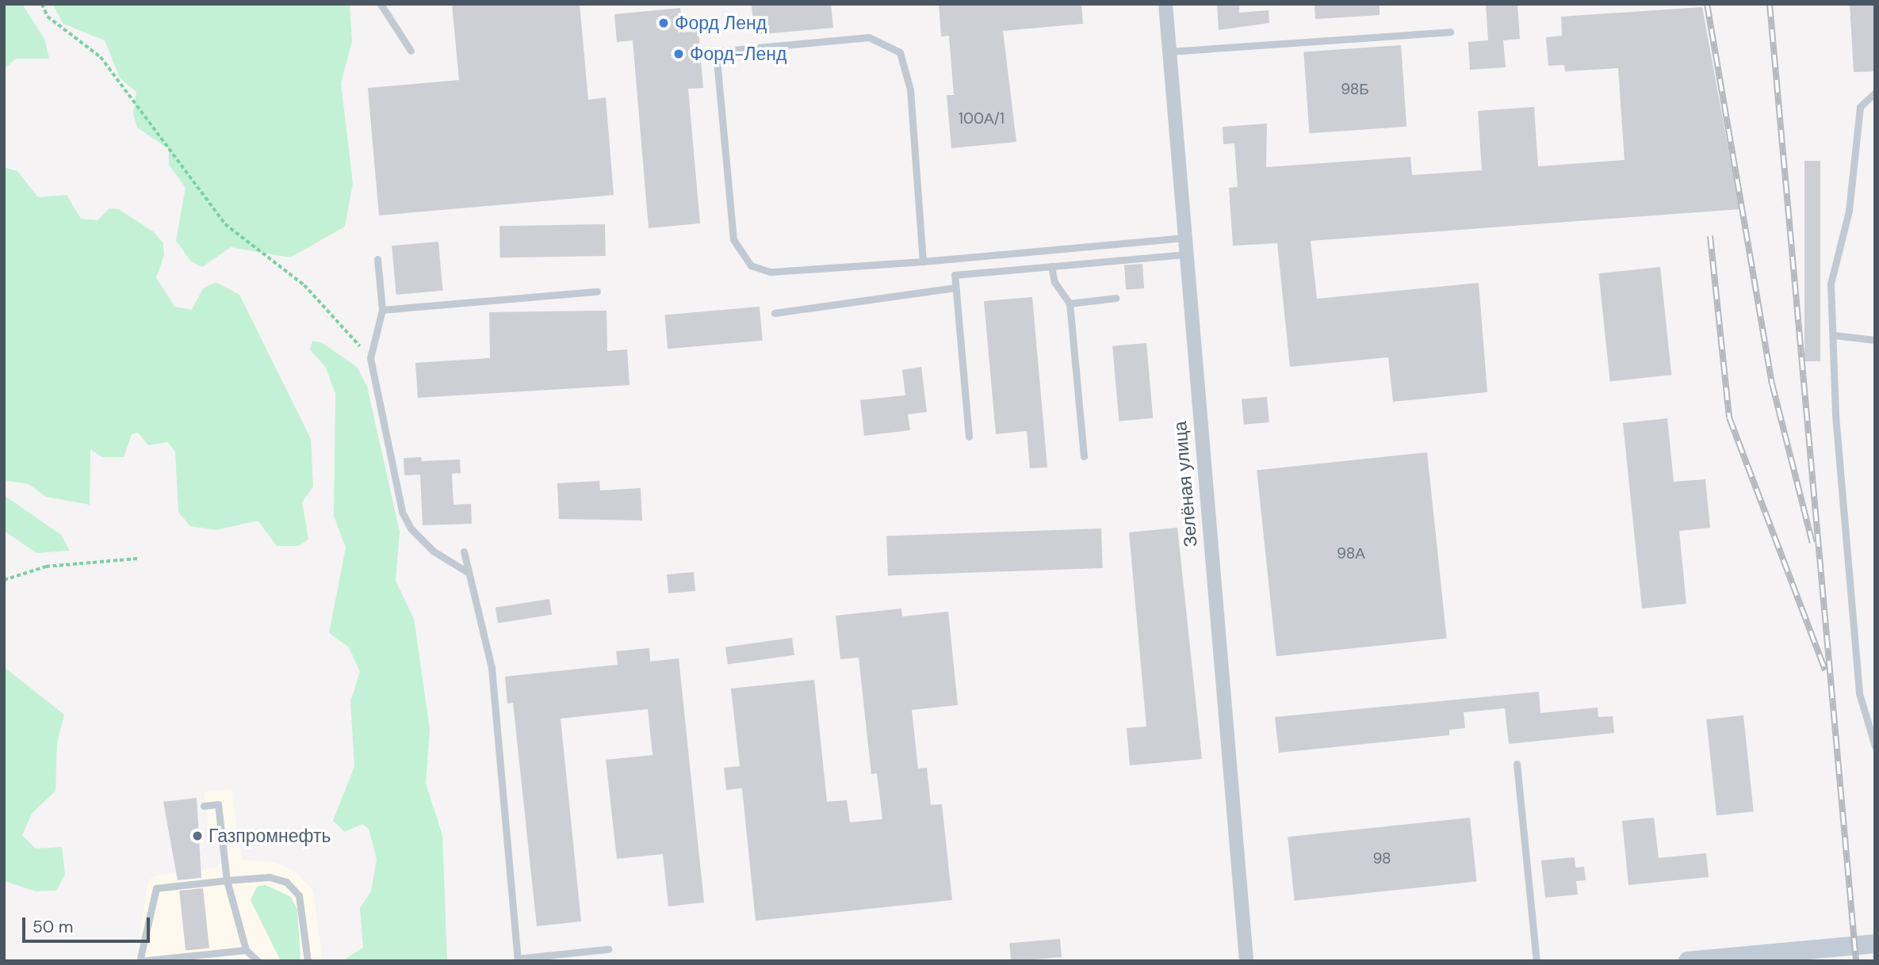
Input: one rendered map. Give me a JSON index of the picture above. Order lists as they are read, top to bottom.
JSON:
{
  "streets": {
    "street": ["Зелёная улица"]
  },
  "places": ["Форд Ленд", "Форд-Ленд", "Газпромнефть"],
  "house_numbers": [
    "98Б",
    "100А/1",
    "98А",
    "98"
  ],
  "scale_bar": "50 m"
}
